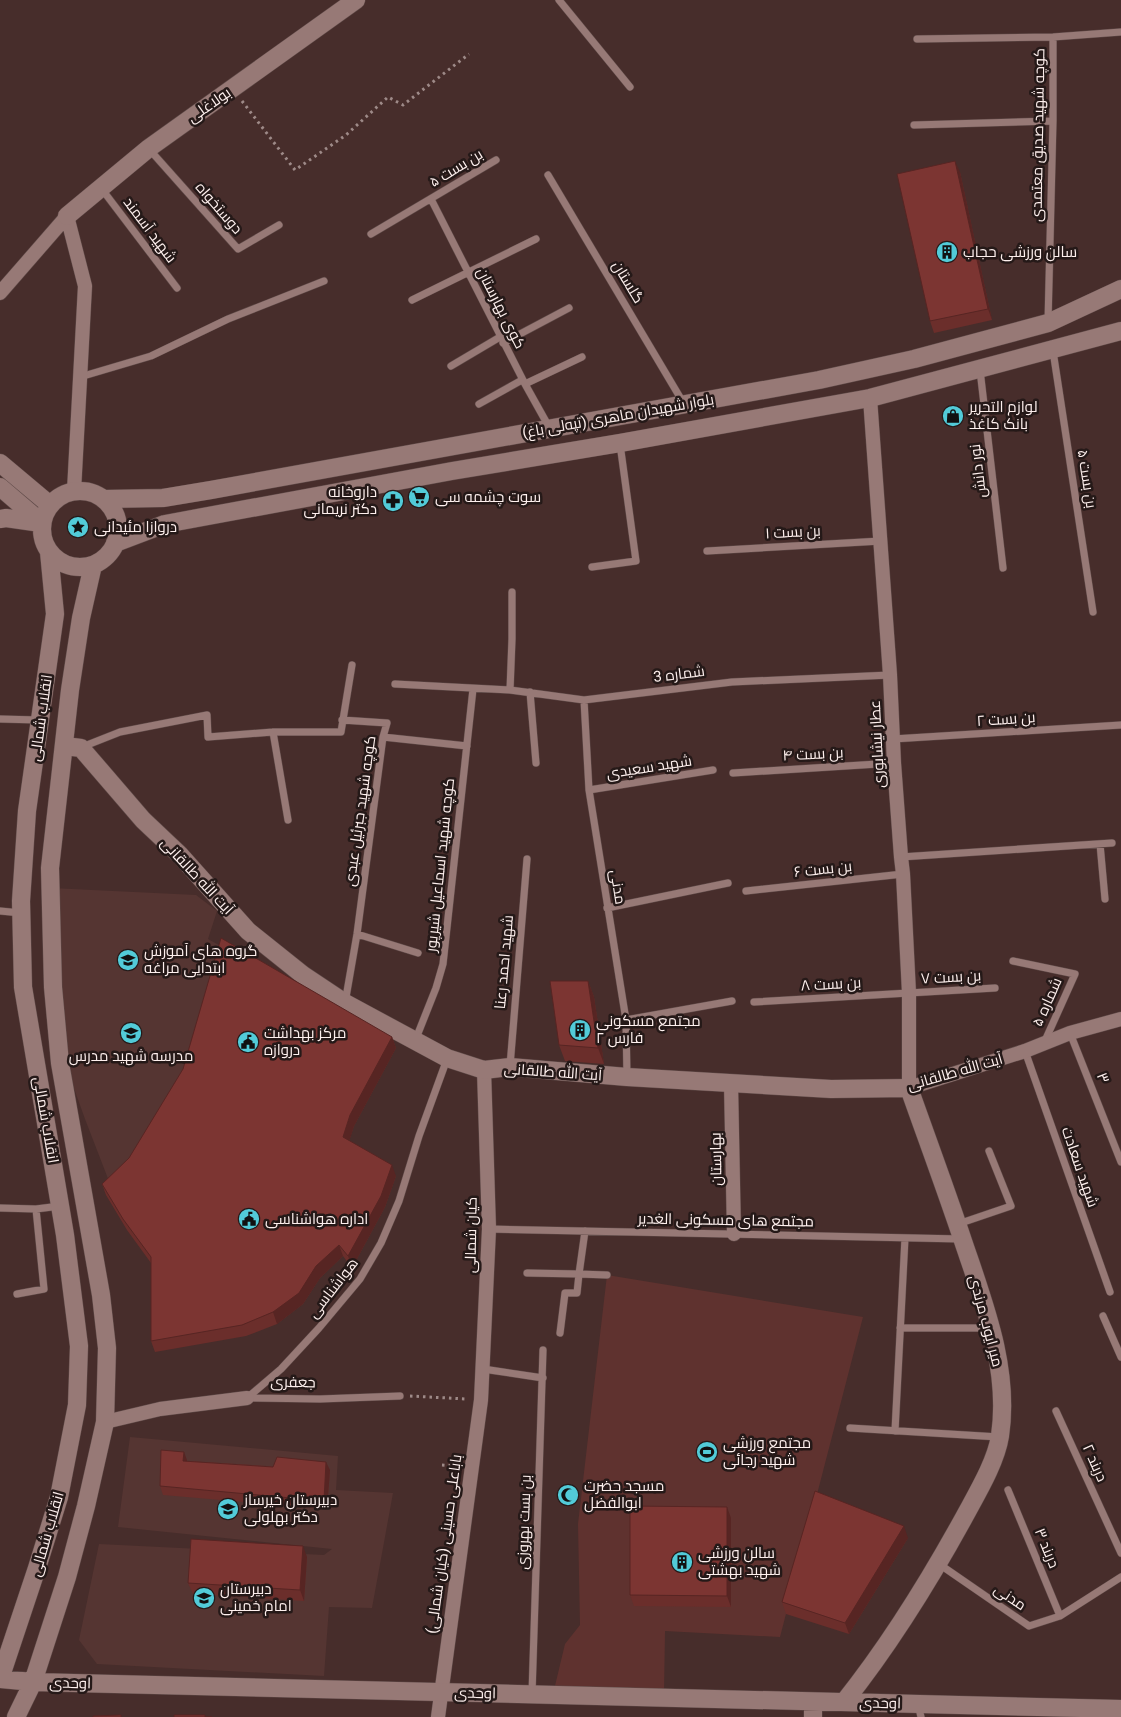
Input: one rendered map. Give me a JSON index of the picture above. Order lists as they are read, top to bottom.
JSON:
{
  "streets": {
    "street": [
      "بولاغلی",
      "بلوار شهیدان ماهری (تپه‌لی باغ)",
      "انقلاب شمالی",
      "عطار نیشابوری",
      "آیت الله طالقانی",
      "بهارستان",
      "کیان شمالی",
      "میر ایوب مرندی",
      "جعفری",
      "باباعلی حسینی (کیان شمالی)",
      "اوحدی"
    ],
    "lane": [
      "کوچه شهید صدیق معتمدی",
      "بن بست ۵",
      "دوستخواه",
      "شهید آسمند",
      "گلستان",
      "کوی بهارستان",
      "نور دانش",
      "بن بست ۱",
      "شماره 3",
      "بن بست ۲",
      "بن بست ۴",
      "شهید سعیدی",
      "کوچه شهید جبرئیل عبدی",
      "کوچه شهید اسماعیل شیرپور",
      "بن بست ۶",
      "مدنی",
      "شهید احمد رعنا",
      "بن بست ۷",
      "بن بست ۸",
      "شماره ۵",
      "۳",
      "شهید سعادت",
      "مجتمع های مسکونی الغدیر",
      "هواشناسی",
      "دربند ۲",
      "بن بست بهروزی",
      "دربند ۳"
    ]
  },
  "crossings": [
    ["بولاغلی", "دوستخواه"],
    ["بولاغلی", "شهید آسمند"],
    ["کوچه شهید صدیق معتمدی", "بلوار شهیدان ماهری (تپه‌لی باغ)"],
    ["بن بست ۵", "کوی بهارستان"],
    ["بن بست ۵", "بلوار شهیدان ماهری (تپه‌لی باغ)"],
    ["گلستان", "بلوار شهیدان ماهری (تپه‌لی باغ)"],
    ["کوی بهارستان", "بلوار شهیدان ماهری (تپه‌لی باغ)"],
    ["بلوار شهیدان ماهری (تپه‌لی باغ)", "نور دانش"],
    ["بلوار شهیدان ماهری (تپه‌لی باغ)", "انقلاب شمالی"],
    ["بلوار شهیدان ماهری (تپه‌لی باغ)", "عطار نیشابوری"],
    ["بن بست ۱", "عطار نیشابوری"],
    ["شماره 3", "عطار نیشابوری"],
    ["شماره 3", "کوچه شهید اسماعیل شیرپور"],
    ["شماره 3", "مدنی"],
    ["انقلاب شمالی", "کوچه شهید جبرئیل عبدی"],
    ["انقلاب شمالی", "آیت الله طالقانی"],
    ["انقلاب شمالی", "جعفری"],
    ["انقلاب شمالی", "اوحدی"],
    ["بن بست ۲", "عطار نیشابوری"],
    ["عطار نیشابوری", "بن بست ۴"],
    ["عطار نیشابوری", "بن بست ۶"],
    ["عطار نیشابوری", "آیت الله طالقانی"],
    ["عطار نیشابوری", "بن بست ۷"],
    ["عطار نیشابوری", "بن بست ۸"],
    ["عطار نیشابوری", "میر ایوب مرندی"],
    ["شهید سعیدی", "مدنی"],
    ["کوچه شهید جبرئیل عبدی", "آیت الله طالقانی"],
    ["کوچه شهید اسماعیل شیرپور", "آیت الله طالقانی"],
    ["آیت الله طالقانی", "مدنی"],
    ["آیت الله طالقانی", "شهید احمد رعنا"],
    ["آیت الله طالقانی", "شماره ۵"],
    ["آیت الله طالقانی", "۳"],
    ["آیت الله طالقانی", "بهارستان"],
    ["آیت الله طالقانی", "شهید سعادت"],
    ["آیت الله طالقانی", "کیان شمالی"],
    ["آیت الله طالقانی", "هواشناسی"],
    ["آیت الله طالقانی", "میر ایوب مرندی"],
    ["مدنی", "میر ایوب مرندی"],
    ["مدنی", "دربند ۳"],
    ["بن بست ۷", "بن بست ۸"],
    ["بهارستان", "مجتمع های مسکونی الغدیر"],
    ["مجتمع های مسکونی الغدیر", "کیان شمالی"],
    ["مجتمع های مسکونی الغدیر", "میر ایوب مرندی"],
    ["کیان شمالی", "باباعلی حسینی (کیان شمالی)"],
    ["هواشناسی", "جعفری"],
    ["میر ایوب مرندی", "اوحدی"],
    ["بن بست بهروزی", "اوحدی"],
    ["باباعلی حسینی (کیان شمالی)", "اوحدی"]
  ],
  "places": {
    "building": ["سالن ورزشی حجاب", "مجتمع مسکونی فارس ۲", "سالن ورزشی شهید بهشتی"],
    "shop": ["لوازم التحریر بانک کاغذ"],
    "supermarket": ["سوت چشمه سی"],
    "pharmacy": ["داروخانه دكتر نریمانی"],
    "place": ["دروازا مئیدانی"],
    "school or university": [
      "گروه های آموزش ابتدایی مراغه",
      "مدرسه شهید مدرس",
      "دبیرستان خیرساز دکتر بهلولی",
      "دبیرستان امام خمینی"
    ],
    "public building": ["مرکز بهداشت دروازه", "اداره هواشناسی"],
    "sports": ["مجتمع ورزشی شهید رجائی"],
    "mosque": ["مسجد حضرت ابوالفضل"]
  }
}
